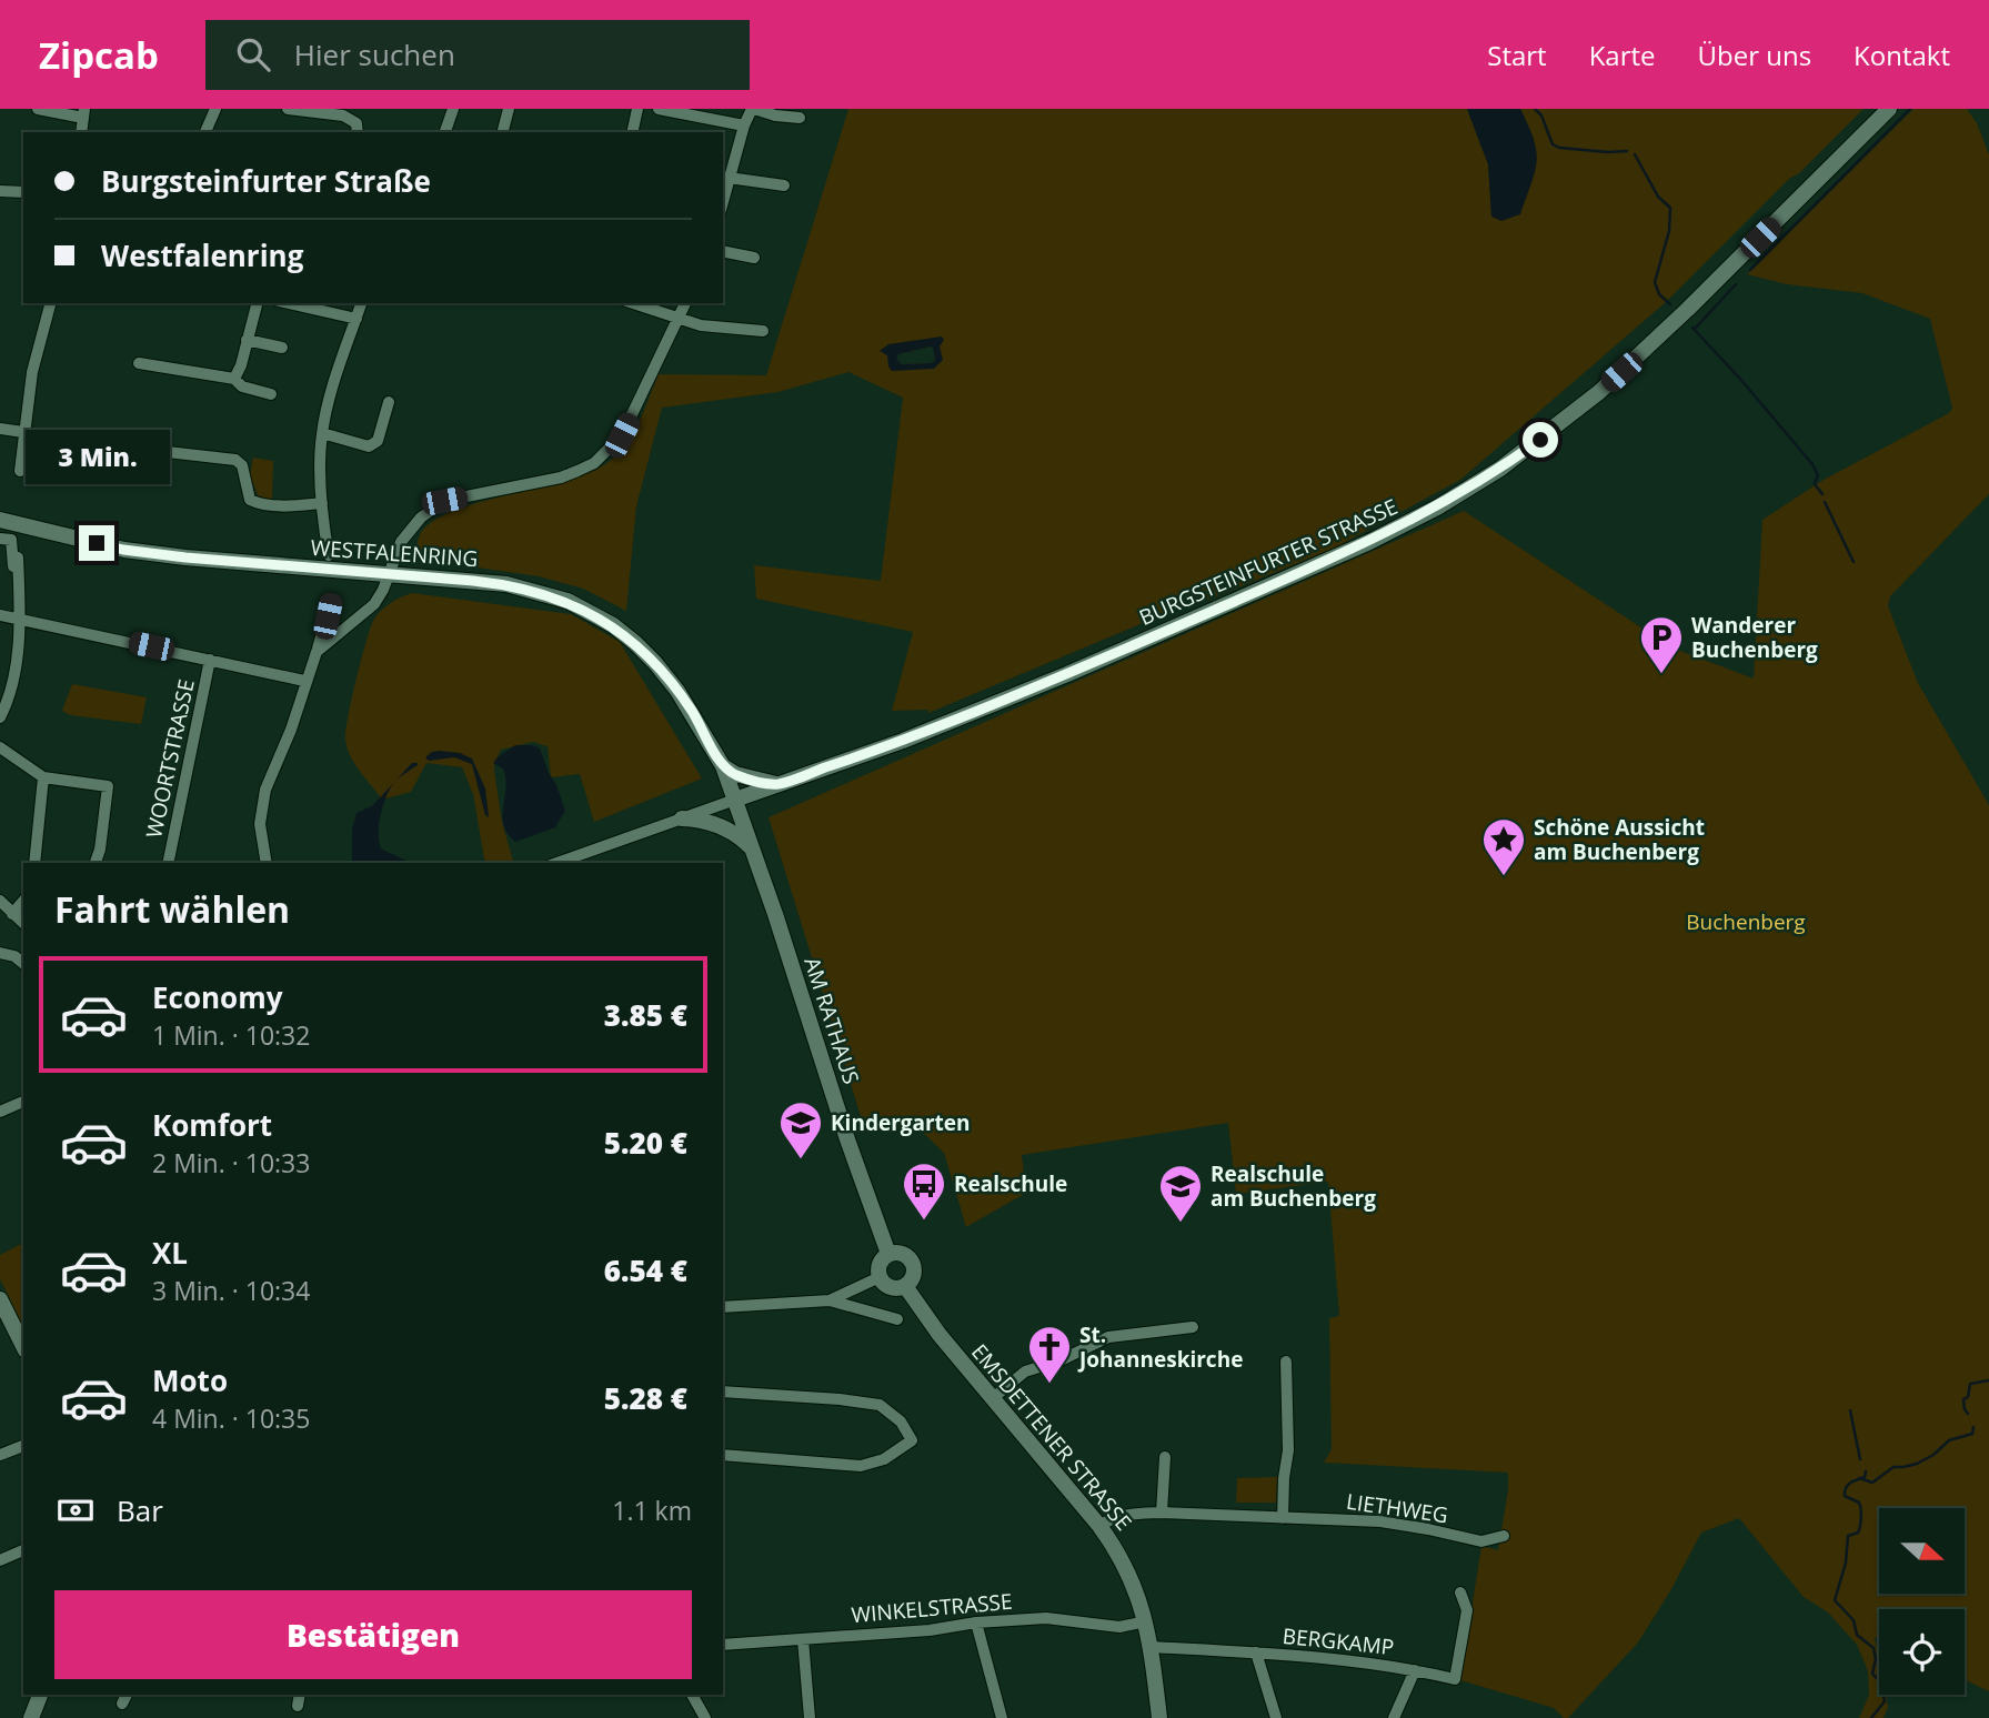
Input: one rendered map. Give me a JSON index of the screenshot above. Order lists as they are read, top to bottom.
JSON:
{
  "streets": {
    "main road": [
      "WESTFALENRING",
      "BURGSTEINFURTER STRASSE",
      "AM RATHAUS",
      "EMSDETTENER STRASSE"
    ],
    "street": [
      "WOORTSTRASSE",
      "LIETHWEG",
      "WINKELSTRASSE",
      "BERGKAMP"
    ]
  },
  "crossings": [
    ["WESTFALENRING", "BURGSTEINFURTER STRASSE"],
    ["WESTFALENRING", "AM RATHAUS"],
    ["BURGSTEINFURTER STRASSE", "AM RATHAUS"],
    ["AM RATHAUS", "EMSDETTENER STRASSE"],
    ["EMSDETTENER STRASSE", "LIETHWEG"],
    ["EMSDETTENER STRASSE", "WINKELSTRASSE"],
    ["EMSDETTENER STRASSE", "BERGKAMP"]
  ],
  "parks": ["Buchenberg"],
  "places": {
    "parking": ["Wanderer Buchenberg"],
    "place": ["Schöne Aussicht am Buchenberg"],
    "school or university": ["Kindergarten", "Realschule am Buchenberg"],
    "bus stop": ["Realschule"],
    "church": ["St. Johanneskirche"]
  },
  "north": "right",
  "page": {
    "header": "Zipcab",
    "search": "Hier suchen",
    "nav": [
      "Start",
      "Karte",
      "Über uns",
      "Kontakt"
    ],
    "banner": ["Burgsteinfurter Straße", "Westfalenring"],
    "bubble": "3 Min.",
    "heading": "Fahrt wählen",
    "list": [
      {
        "name": "Economy",
        "note": "1 Min. · 10:32",
        "value": "3.85 €"
      },
      {
        "name": "Komfort",
        "note": "2 Min. · 10:33",
        "value": "5.20 €"
      },
      {
        "name": "XL",
        "note": "3 Min. · 10:34",
        "value": "6.54 €"
      },
      {
        "name": "Moto",
        "note": "4 Min. · 10:35",
        "value": "5.28 €"
      }
    ],
    "pay": ["Bar", "1.1 km"],
    "buttons": "Bestätigen"
  }
}
